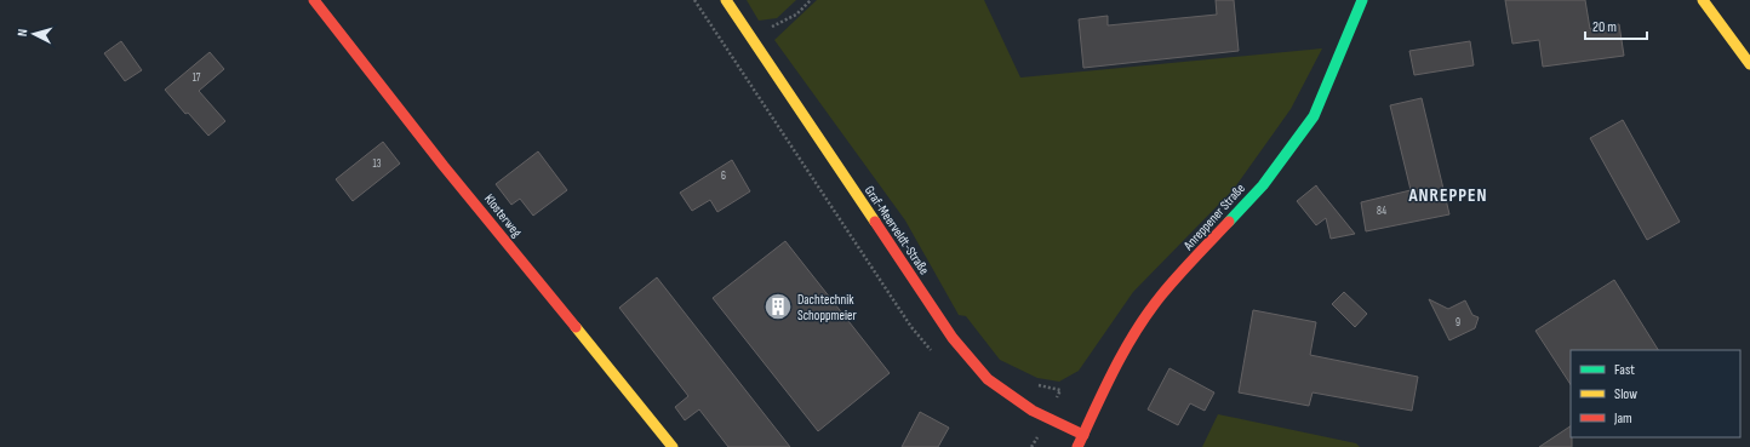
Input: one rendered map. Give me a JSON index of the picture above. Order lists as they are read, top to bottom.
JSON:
{
  "streets": {
    "main road": ["Klosterweg", "Anreppener Straße", "Graf-Meerveldt-Straße"]
  },
  "crossings": [
    ["Anreppener Straße", "Graf-Meerveldt-Straße"]
  ],
  "districts": ["ANREPPEN"],
  "places": {
    "building": ["Dachtechnik Schoppmeier"]
  },
  "house_numbers": [
    "17",
    "13",
    "6",
    "84",
    "9"
  ],
  "legend": ["Fast", "Slow", "Jam"],
  "scale_bar": "20 m",
  "north": "left"
}
